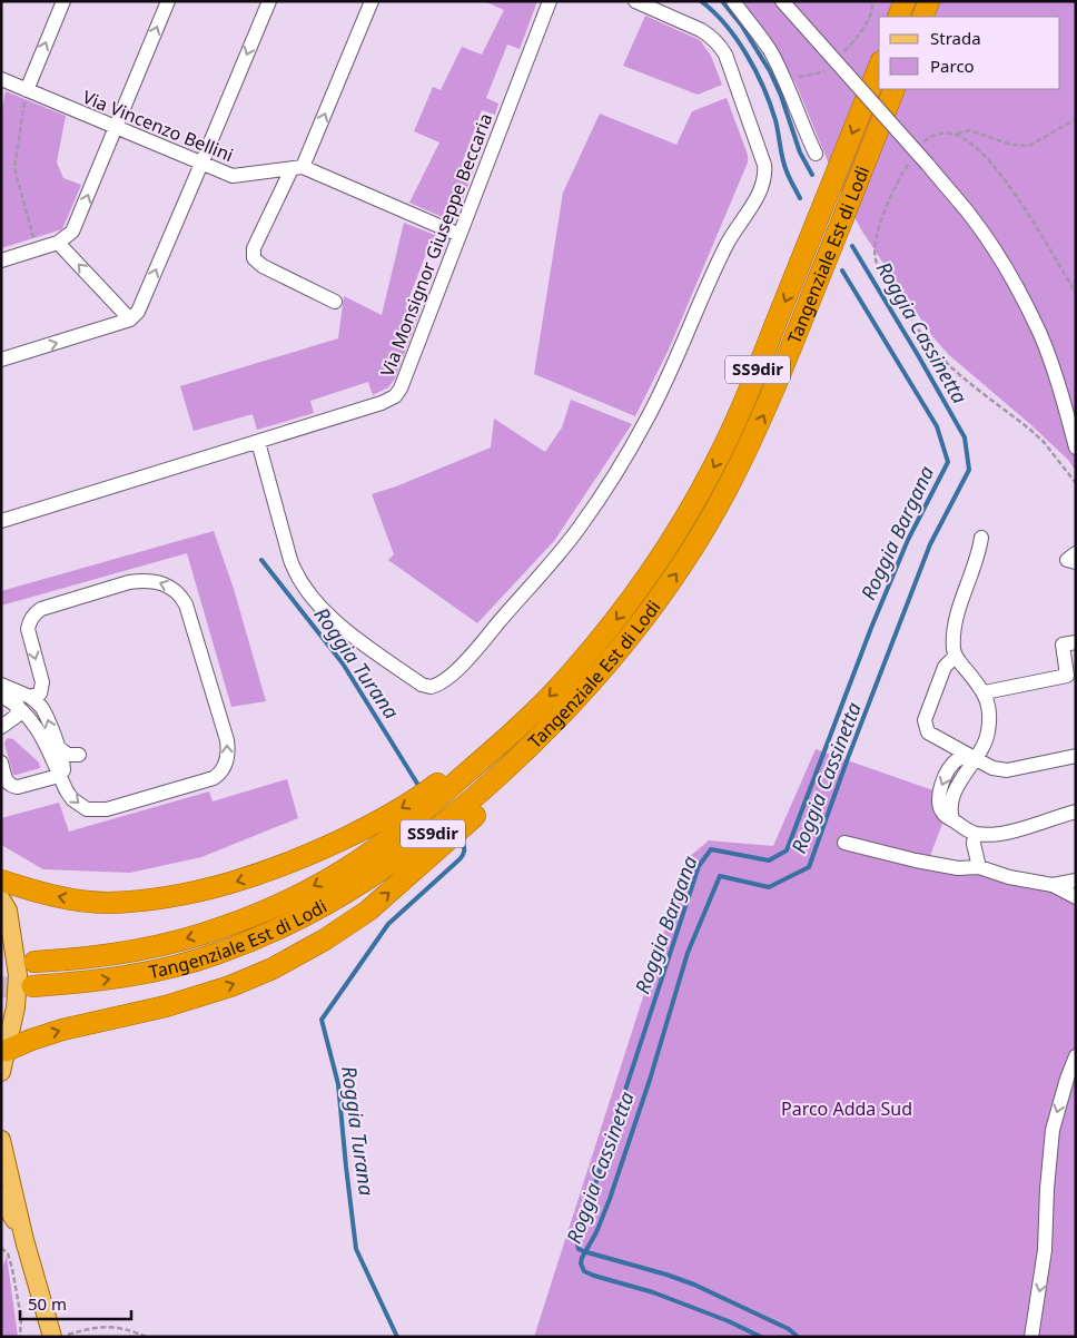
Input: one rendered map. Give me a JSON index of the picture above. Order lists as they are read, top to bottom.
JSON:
{
  "streets": {
    "highway": ["Tangenziale Est di Lodi", "SS9dir"],
    "street": ["Via Vincenzo Bellini", "Via Monsignor Giuseppe Beccaria"]
  },
  "crossings": [
    ["Via Vincenzo Bellini", "Via Monsignor Giuseppe Beccaria"]
  ],
  "water": ["Roggia Cassinetta", "Roggia Bargana", "Roggia Turana"],
  "parks": ["Parco Adda Sud"],
  "legend": ["Strada", "Parco"],
  "scale_bar": "50 m"
}
